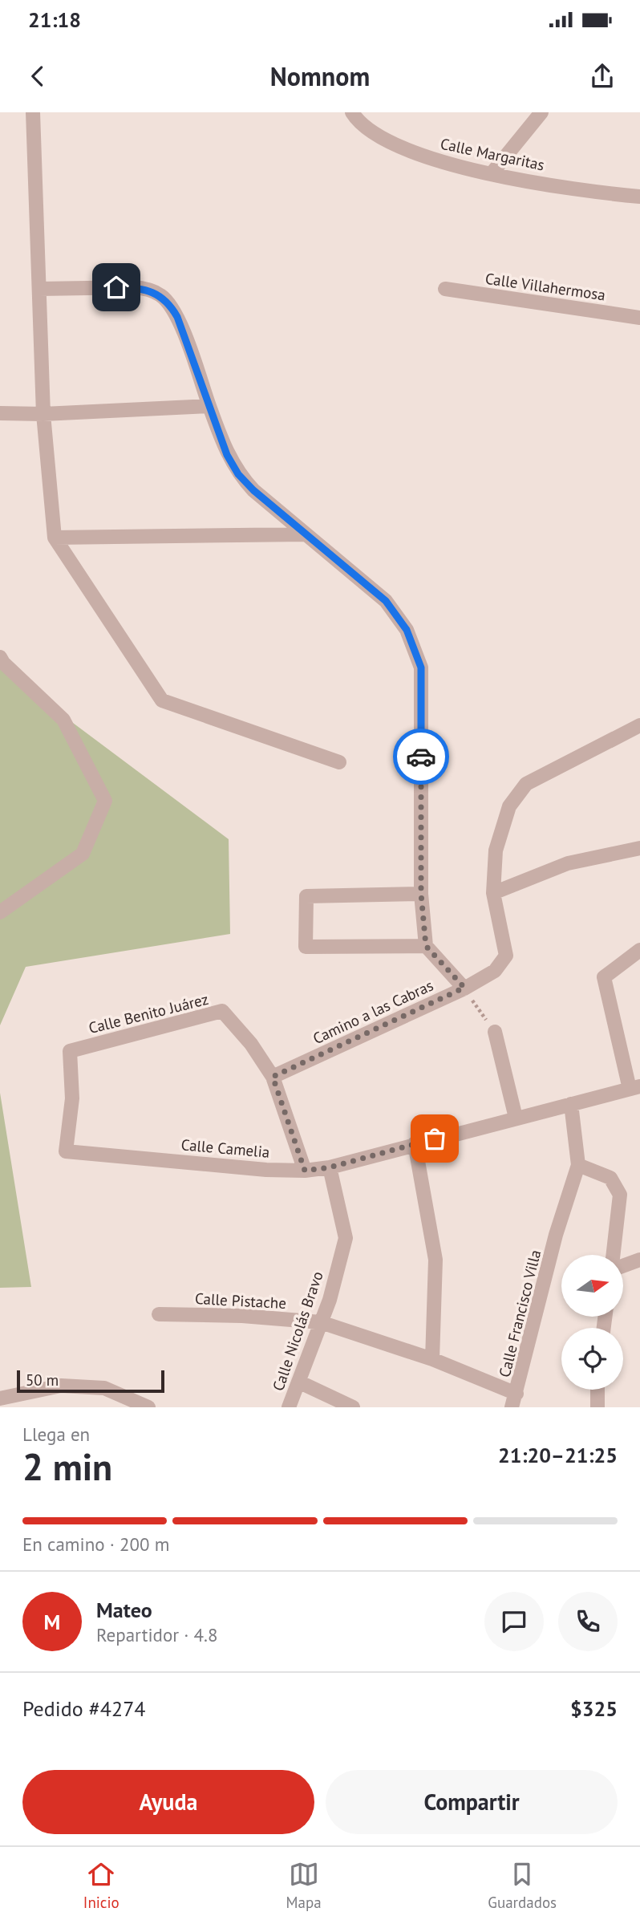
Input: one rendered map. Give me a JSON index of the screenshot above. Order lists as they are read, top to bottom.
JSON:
{
  "streets": {
    "street": [
      "Calle Margaritas",
      "Calle Villahermosa",
      "Camino a las Cabras",
      "Calle Benito Juárez",
      "Calle Camelia",
      "Calle Pistache",
      "Calle Francisco Villa",
      "Calle Nicolás Bravo"
    ]
  },
  "crossings": [
    ["Camino a las Cabras", "Calle Benito Juárez"],
    ["Calle Benito Juárez", "Calle Camelia"],
    ["Calle Camelia", "Calle Francisco Villa"],
    ["Calle Camelia", "Calle Nicolás Bravo"],
    ["Calle Pistache", "Calle Francisco Villa"],
    ["Calle Pistache", "Calle Nicolás Bravo"],
    ["Calle Francisco Villa", "Calle Nicolás Bravo"]
  ],
  "scale_bar": "50 m",
  "north": "right",
  "page": {
    "status": "21:18",
    "header": "Nomnom",
    "scale": "50 m",
    "heading": ["2 min", "Llega en", "21:20–21:25"],
    "panel": [
      "Mateo",
      "Repartidor · 4.8",
      "Pedido #4274",
      "$325"
    ],
    "bar": "En camino · 200 m",
    "round": "M",
    "buttons": ["Ayuda", "Compartir"],
    "tabs": ["Inicio", "Mapa", "Guardados"]
  }
}
